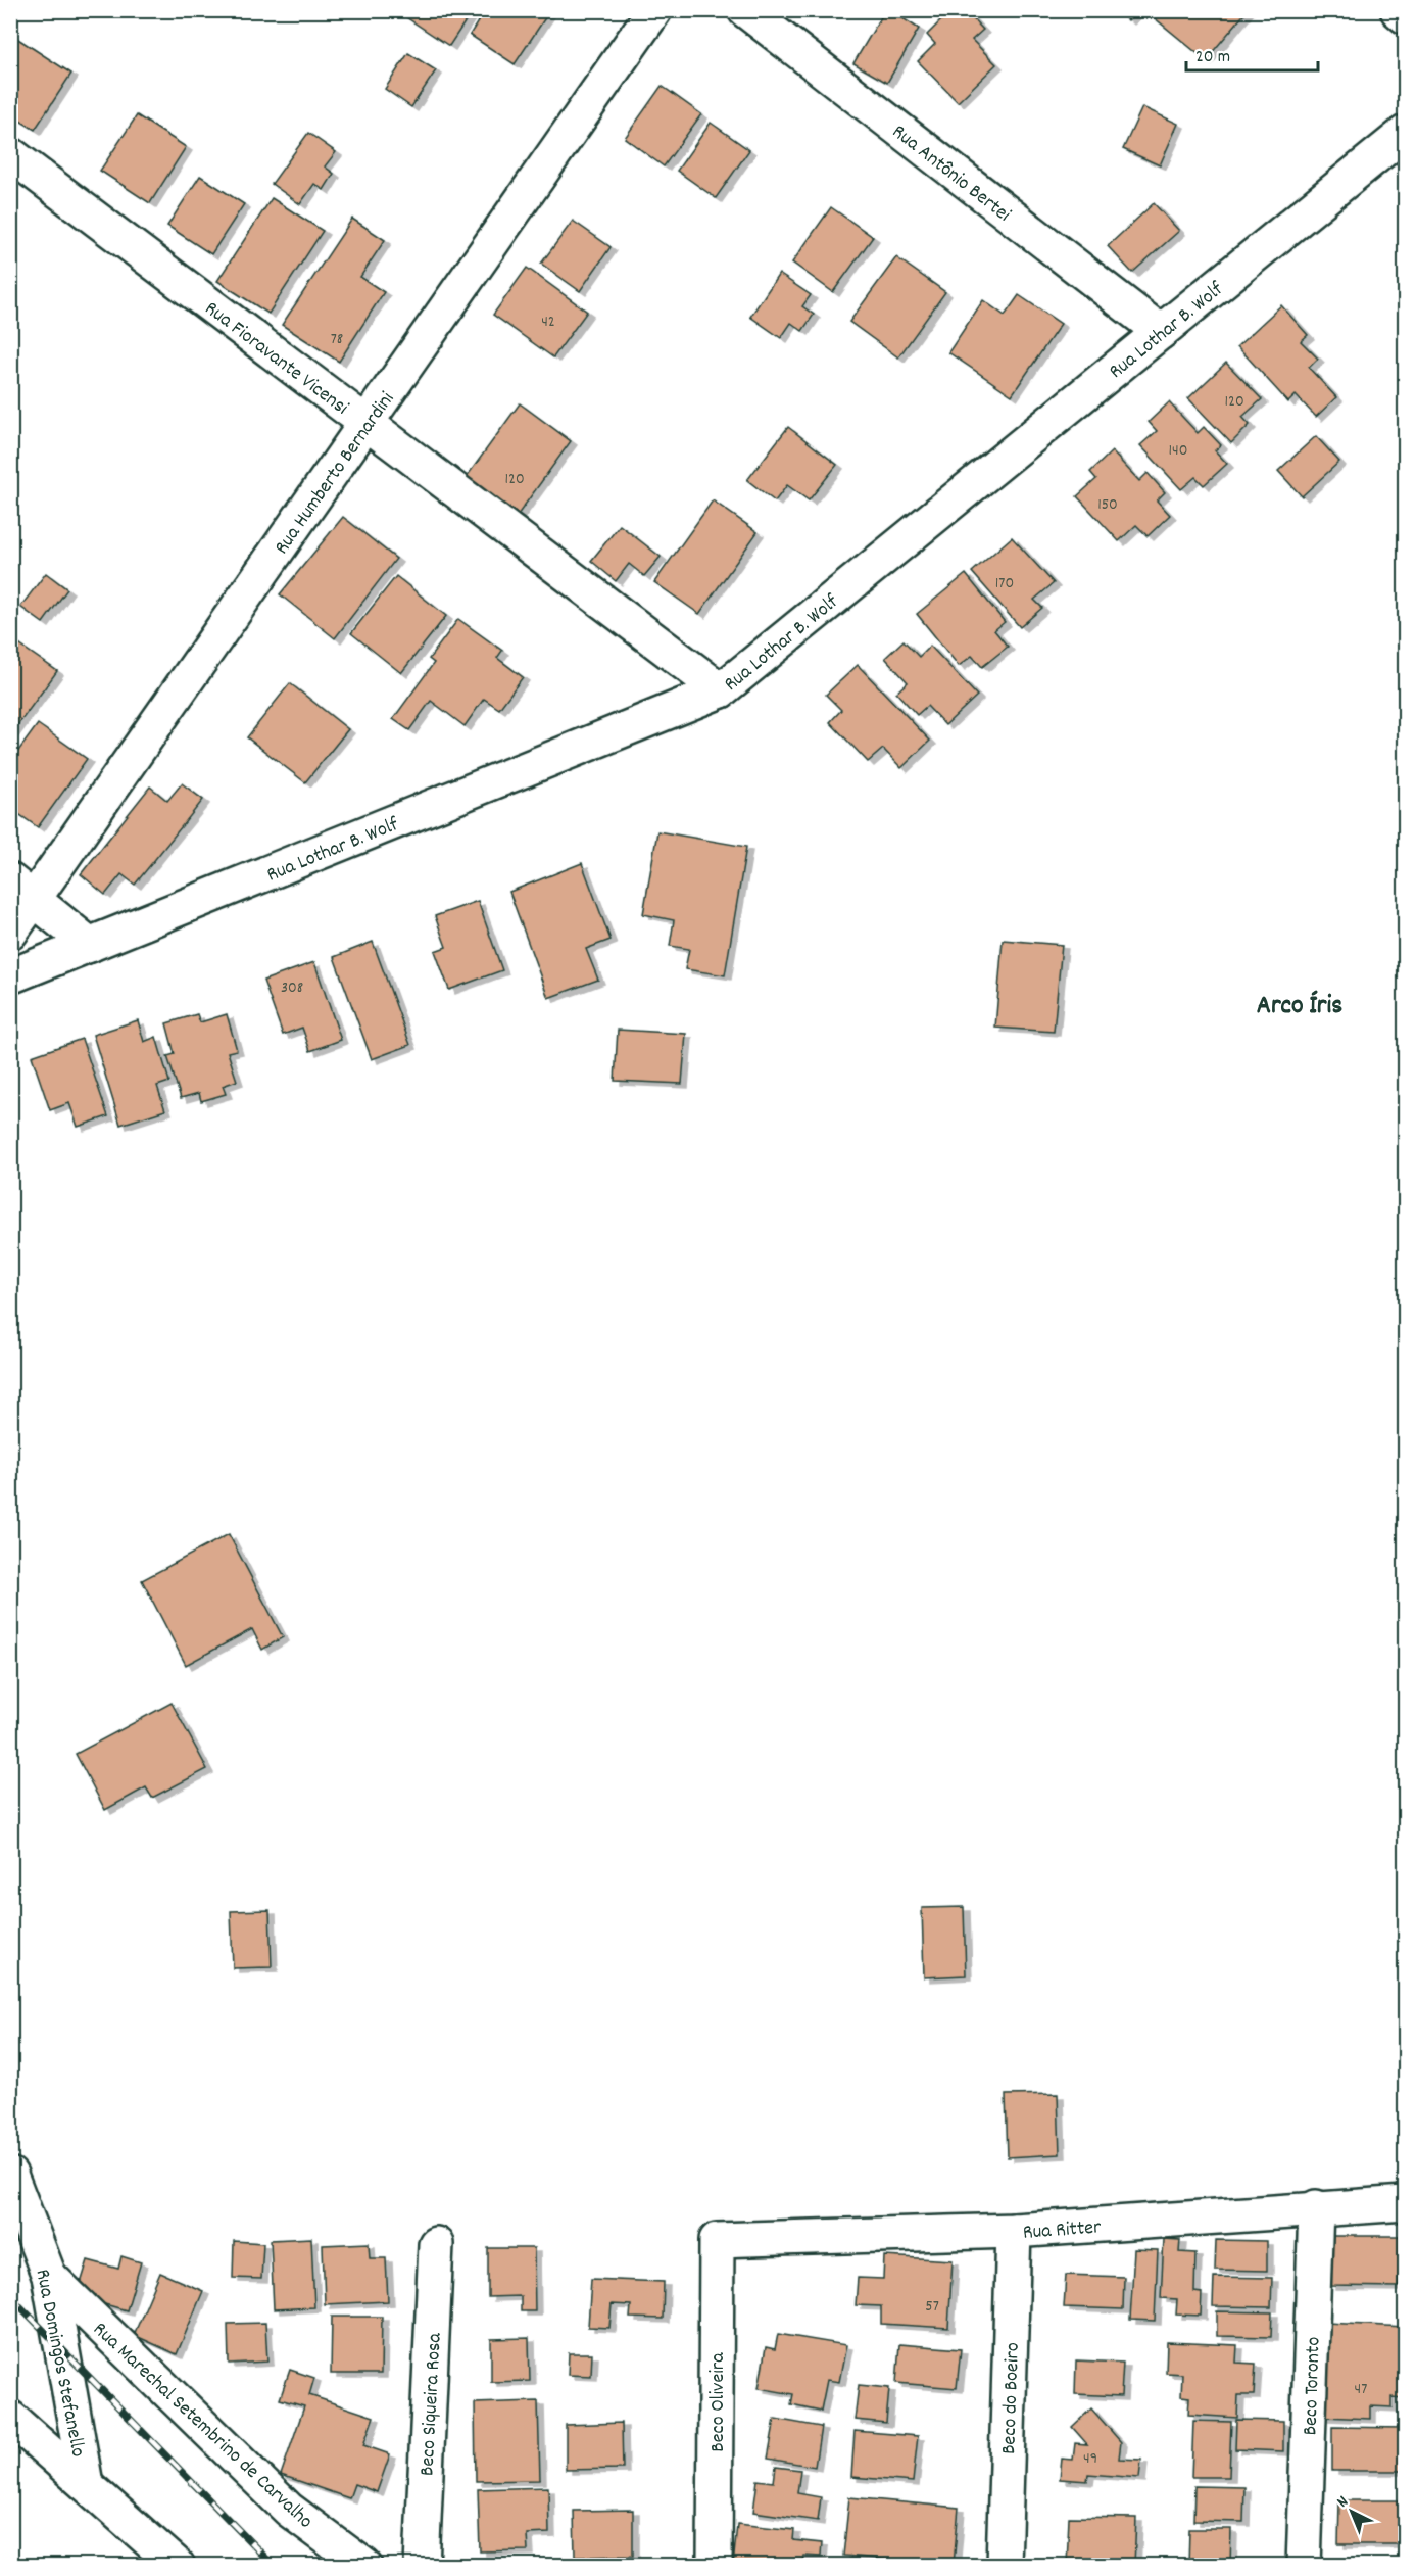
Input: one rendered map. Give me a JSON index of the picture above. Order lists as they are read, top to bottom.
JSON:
{
  "streets": {
    "street": [
      "Rua Antônio Bertei",
      "Rua Lothar B. Wolf",
      "Rua Fioravante Vicensi",
      "Rua Humberto Bernardini",
      "Rua Ritter",
      "Rua Domingos Stefanello",
      "Beco Toronto",
      "Beco do Boeiro",
      "Beco Oliveira",
      "Beco Siqueira Rosa",
      "Rua Marechal Setembrino de Carvalho"
    ]
  },
  "crossings": [
    ["Rua Antônio Bertei", "Rua Lothar B. Wolf"],
    ["Rua Lothar B. Wolf", "Rua Fioravante Vicensi"],
    ["Rua Fioravante Vicensi", "Rua Humberto Bernardini"],
    ["Rua Ritter", "Beco Toronto"],
    ["Rua Ritter", "Beco do Boeiro"],
    ["Rua Ritter", "Beco Oliveira"],
    ["Rua Domingos Stefanello", "Rua Marechal Setembrino de Carvalho"]
  ],
  "districts": ["Arco Íris"],
  "house_numbers": [
    "42",
    "78",
    "120",
    "140",
    "120",
    "150",
    "170",
    "308",
    "57",
    "47",
    "49"
  ],
  "scale_bar": "20 m",
  "north": "top left"
}
